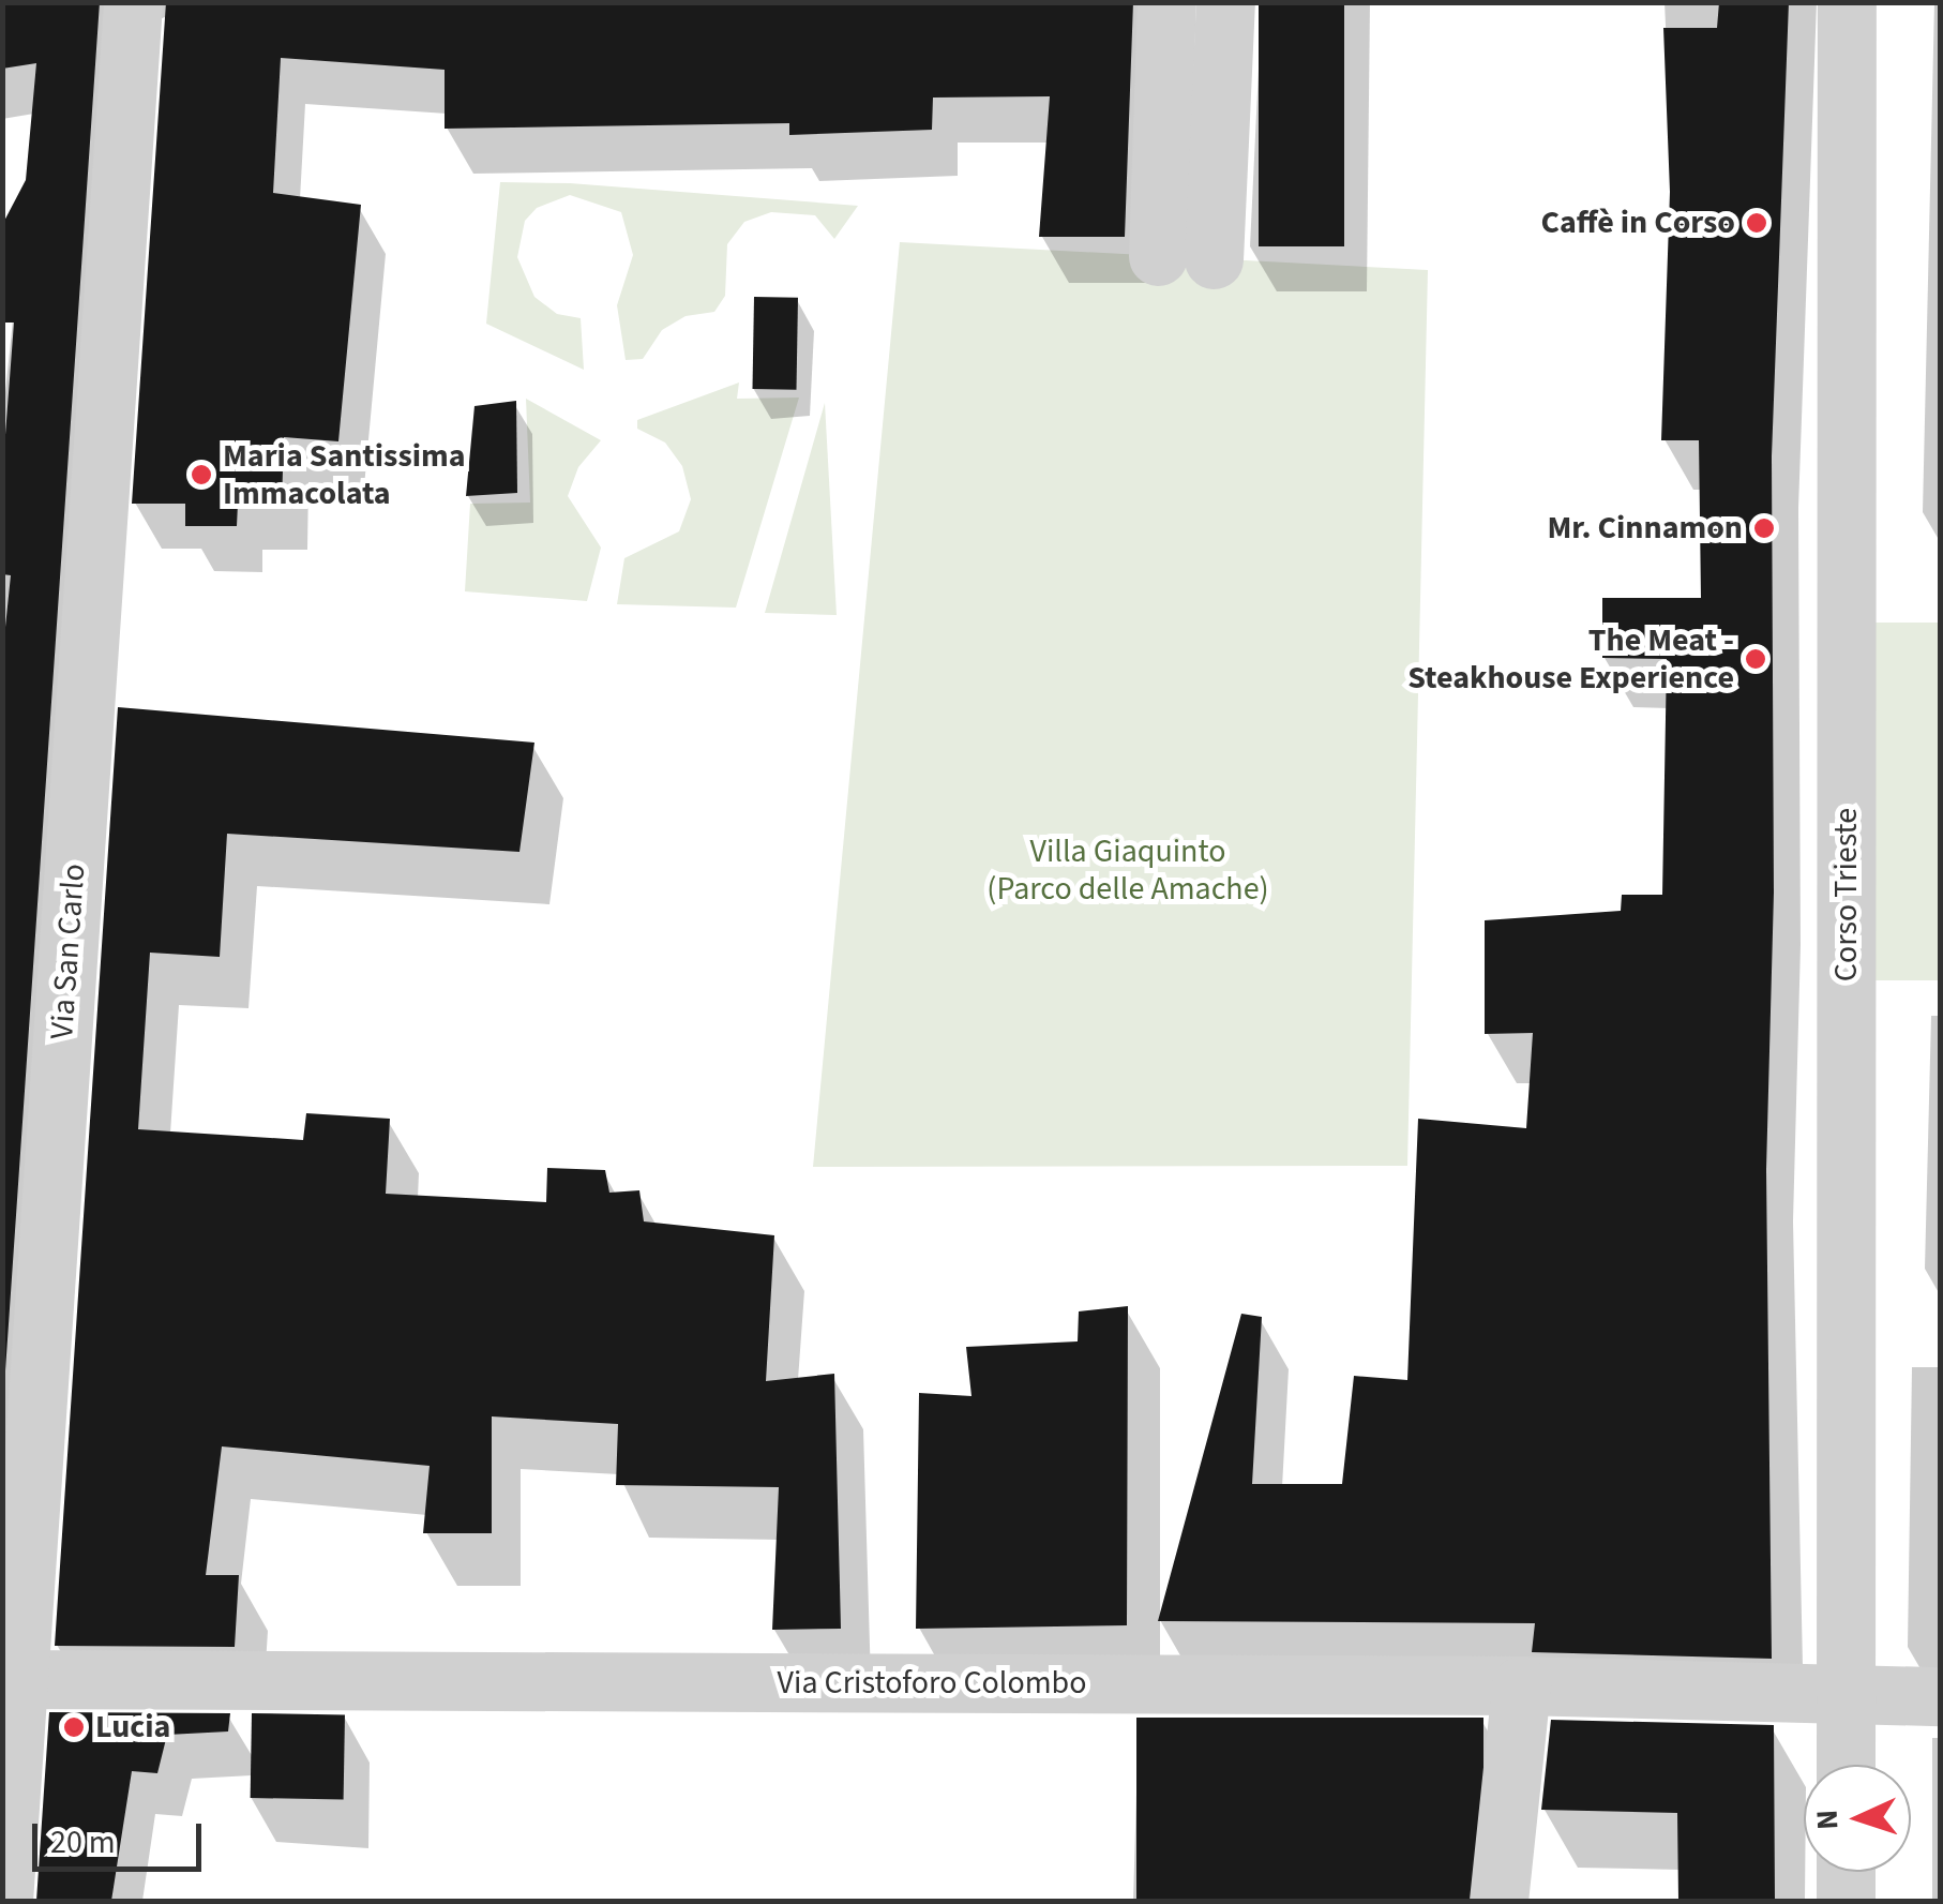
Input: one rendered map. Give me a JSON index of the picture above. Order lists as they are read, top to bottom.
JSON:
{
  "streets": {
    "street": ["Corso Trieste", "Via San Carlo", "Via Cristoforo Colombo"]
  },
  "crossings": [
    ["Corso Trieste", "Via Cristoforo Colombo"],
    ["Via San Carlo", "Via Cristoforo Colombo"]
  ],
  "parks": ["Villa Giaquinto (Parco delle Amache)"],
  "places": [
    "Caffè in Corso",
    "Maria Santissima Immacolata",
    "Mr. Cinnamon",
    "The Meat - Steakhouse Experience",
    "Lucia"
  ],
  "scale_bar": "20 m",
  "north": "left"
}
